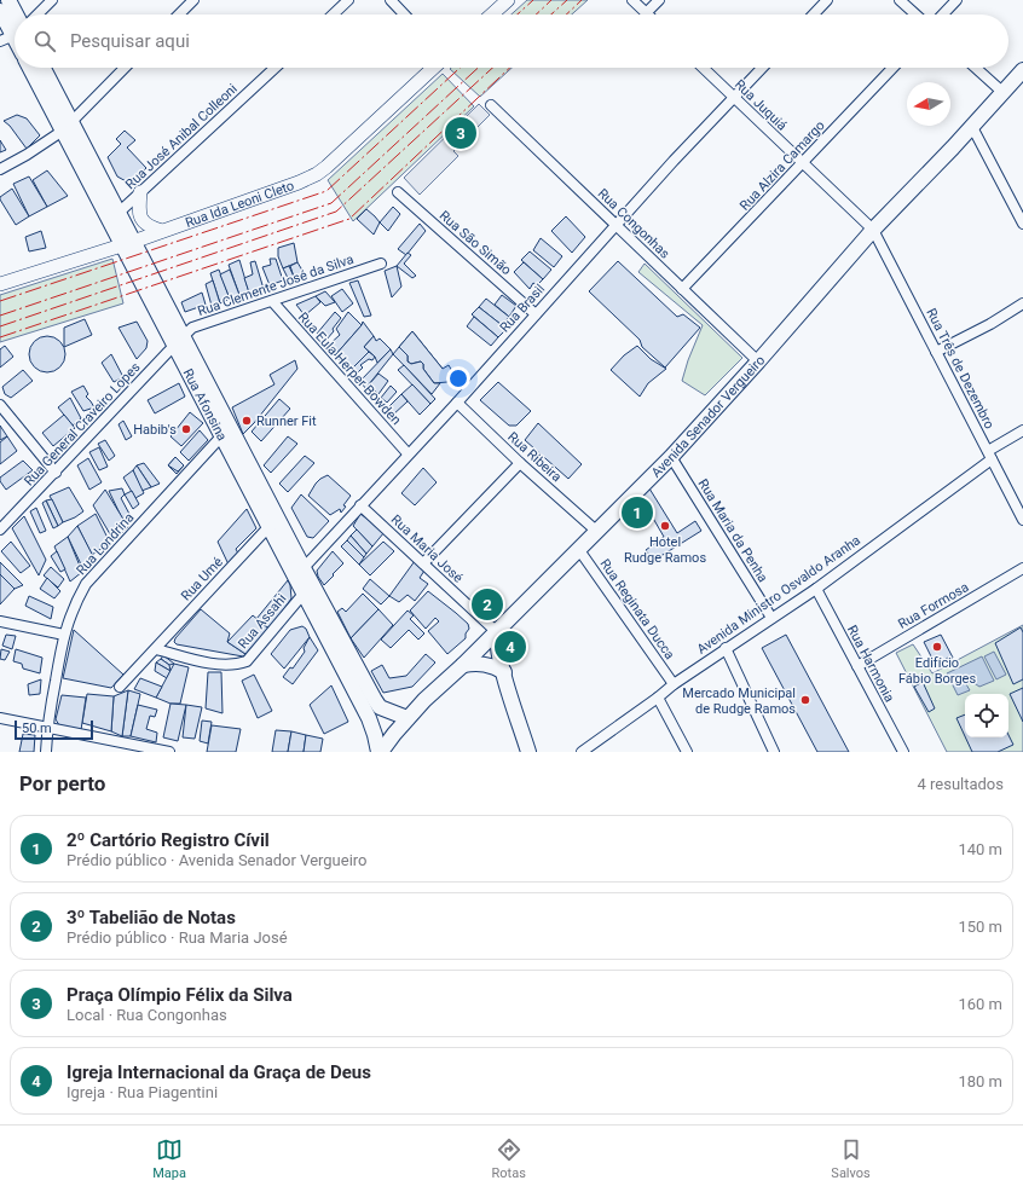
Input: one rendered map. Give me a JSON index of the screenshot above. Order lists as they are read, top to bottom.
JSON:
{
  "streets": {
    "main road": ["Rua Afonsina", "Avenida Senador Vergueiro"],
    "street": [
      "Rua Juquiá",
      "Rua José Anibal Colleoni",
      "Rua Alzira Camargo",
      "Rua Ida Leoni Cleto",
      "Rua Congonhas",
      "Rua São Simão",
      "Rua Clemente José da Silva",
      "Rua Brasil",
      "Rua Eula Herper Bowden",
      "Rua Três de Dezembro",
      "Rua General Craveiro Lopes",
      "Rua Ribeira",
      "Rua Maria da Penha",
      "Rua Londrina",
      "Rua Maria José",
      "Rua Umé",
      "Avenida Ministro Osvaldo Aranha",
      "Rua Formosa",
      "Rua Reginata Ducca",
      "Rua Assahi",
      "Rua Harmonia"
    ]
  },
  "crossings": [
    ["Rua Juquiá", "Rua Alzira Camargo"],
    ["Rua Juquiá", "Rua Brasil"],
    ["Rua Juquiá", "Rua Três de Dezembro"],
    ["Rua Juquiá", "Avenida Senador Vergueiro"],
    ["Rua José Anibal Colleoni", "Rua Afonsina"],
    ["Rua Alzira Camargo", "Rua Congonhas"],
    ["Rua Ida Leoni Cleto", "Rua Afonsina"],
    ["Rua Congonhas", "Rua Brasil"],
    ["Rua Congonhas", "Avenida Senador Vergueiro"],
    ["Rua São Simão", "Rua Brasil"],
    ["Rua Clemente José da Silva", "Rua Eula Herper Bowden"],
    ["Rua Clemente José da Silva", "Rua Afonsina"],
    ["Rua Clemente José da Silva", "Rua General Craveiro Lopes"],
    ["Rua Brasil", "Rua Eula Herper Bowden"],
    ["Rua Brasil", "Rua Afonsina"],
    ["Rua Brasil", "Rua Ribeira"],
    ["Rua Brasil", "Rua Maria José"],
    ["Rua Três de Dezembro", "Avenida Senador Vergueiro"],
    ["Rua Três de Dezembro", "Avenida Ministro Osvaldo Aranha"],
    ["Rua Afonsina", "Avenida Senador Vergueiro"],
    ["Rua Afonsina", "Rua General Craveiro Lopes"],
    ["Rua Afonsina", "Rua Londrina"],
    ["Rua Afonsina", "Rua Umé"],
    ["Rua Afonsina", "Rua Assahi"],
    ["Avenida Senador Vergueiro", "Rua Ribeira"],
    ["Avenida Senador Vergueiro", "Rua Maria da Penha"],
    ["Avenida Senador Vergueiro", "Rua Maria José"],
    ["Avenida Senador Vergueiro", "Rua Reginata Ducca"],
    ["Rua Maria da Penha", "Avenida Ministro Osvaldo Aranha"],
    ["Rua Umé", "Rua Assahi"],
    ["Avenida Ministro Osvaldo Aranha", "Rua Reginata Ducca"],
    ["Avenida Ministro Osvaldo Aranha", "Rua Harmonia"],
    ["Rua Formosa", "Rua Harmonia"]
  ],
  "places": [
    "Runner Fit",
    "Habib's",
    "Hotel Rudge Ramos",
    "Edifício Fábio Borges",
    "Mercado Municipal de Rudge Ramos"
  ],
  "scale_bar": "50 m",
  "north": "left",
  "page": {
    "search": "Pesquisar aqui",
    "pins": [
      "3",
      "1",
      "2",
      "4"
    ],
    "scale": "50 m",
    "heading": ["Por perto", "4 resultados"],
    "list": [
      {
        "mark": "1",
        "name": "2º Cartório Registro Cívil",
        "note": "Prédio público · Avenida Senador Vergueiro",
        "value": "140 m"
      },
      {
        "mark": "2",
        "name": "3º Tabelião de Notas",
        "note": "Prédio público · Rua Maria José",
        "value": "150 m"
      },
      {
        "mark": "3",
        "name": "Praça Olímpio Félix da Silva",
        "note": "Local · Rua Congonhas",
        "value": "160 m"
      },
      {
        "mark": "4",
        "name": "Igreja Internacional da Graça de Deus",
        "note": "Igreja · Rua Piagentini",
        "value": "180 m"
      }
    ],
    "nav": ["Mapa", "Rotas", "Salvos"]
  }
}
